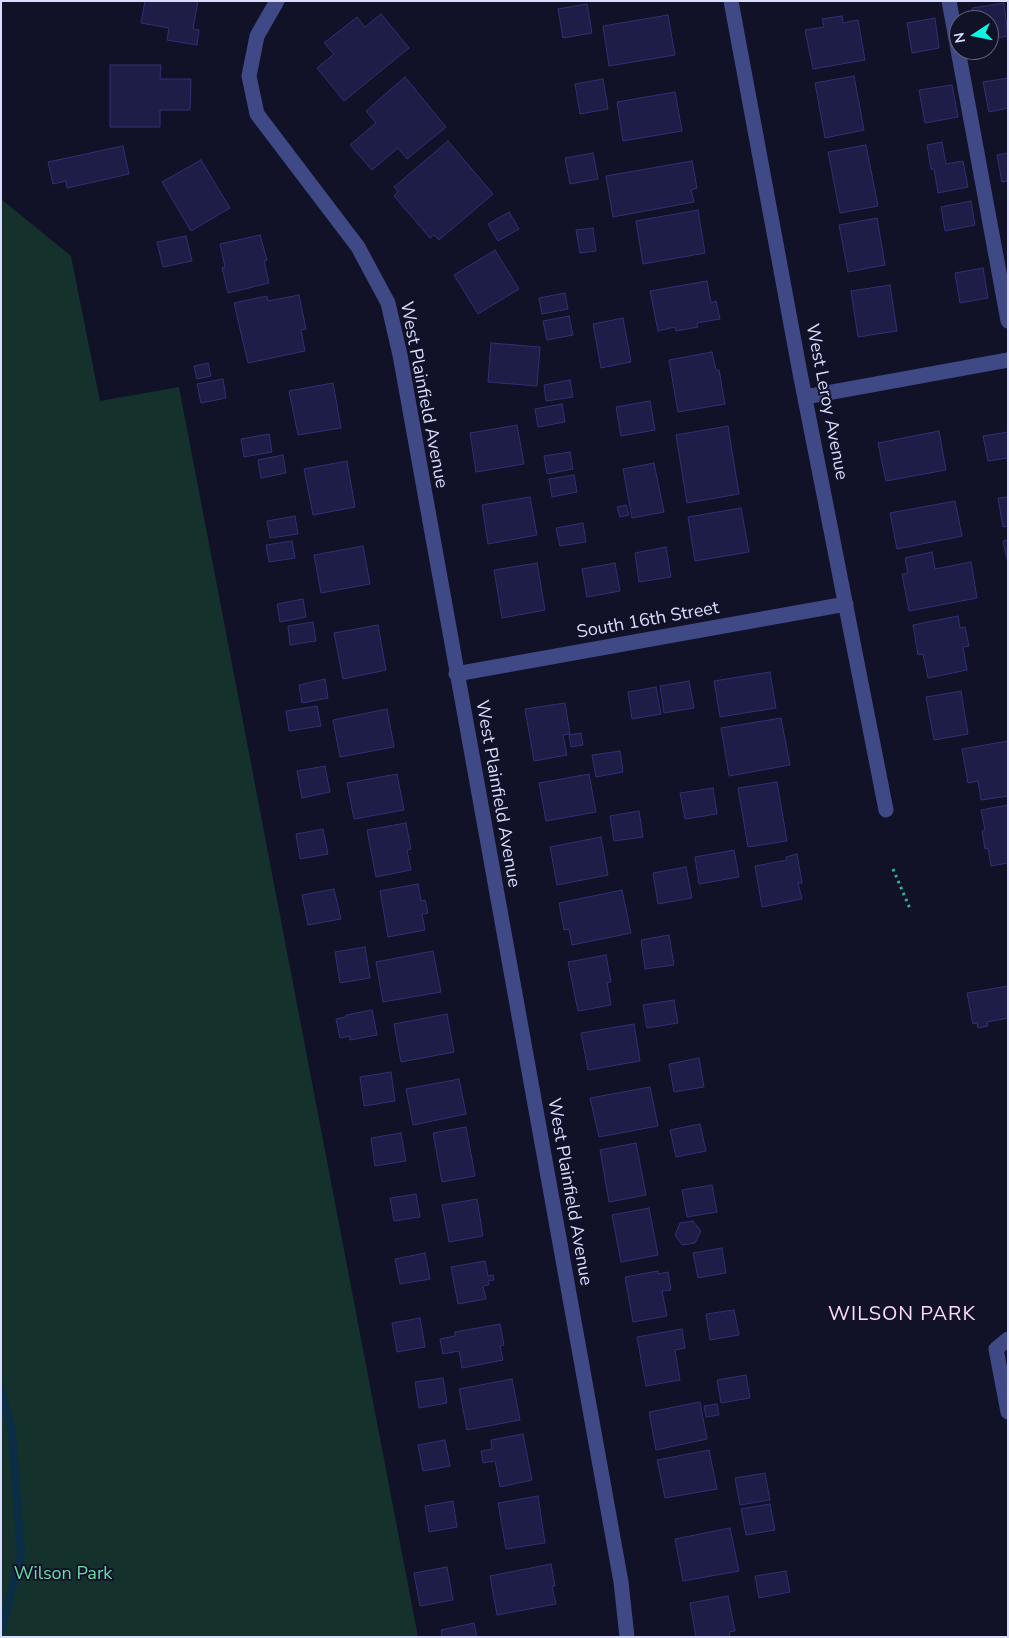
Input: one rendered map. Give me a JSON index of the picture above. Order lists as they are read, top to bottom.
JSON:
{
  "streets": {
    "street": ["West Plainfield Avenue", "West Leroy Avenue", "South 16th Street"]
  },
  "crossings": [
    ["West Plainfield Avenue", "South 16th Street"],
    ["West Leroy Avenue", "South 16th Street"]
  ],
  "districts": ["WILSON PARK"],
  "parks": ["Wilson Park"],
  "north": "left"
}
